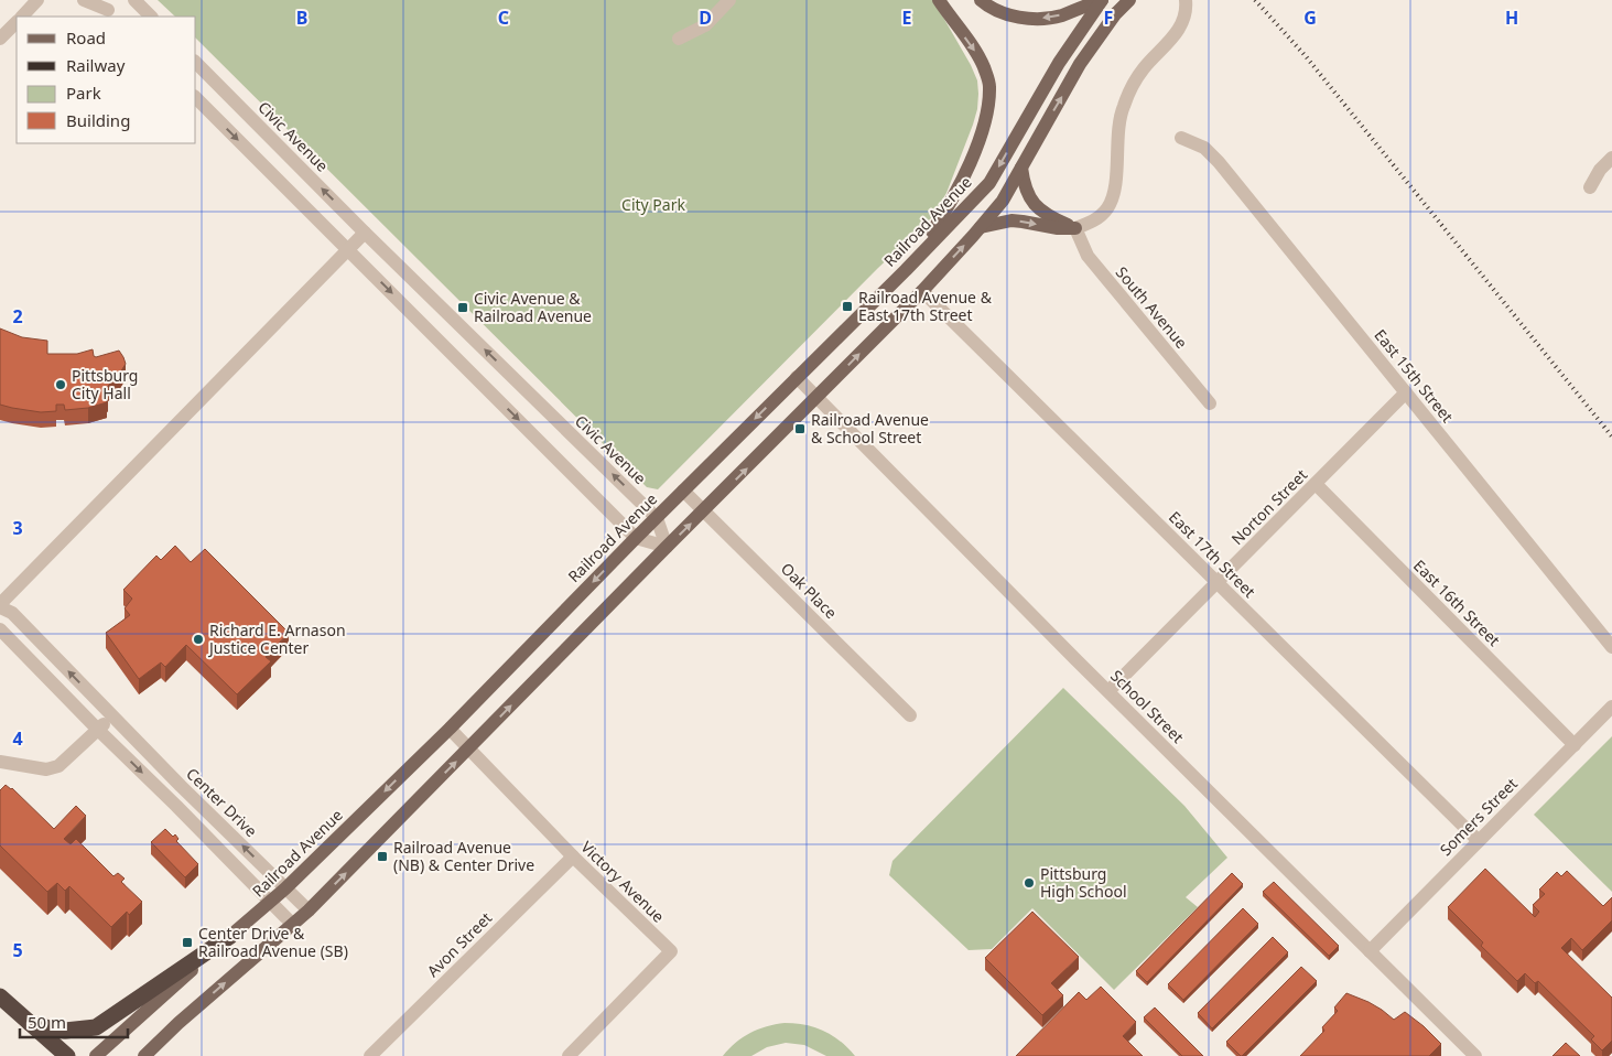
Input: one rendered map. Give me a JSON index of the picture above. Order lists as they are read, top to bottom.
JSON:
{
  "streets": {
    "main road": ["Railroad Avenue"],
    "street": [
      "Civic Avenue",
      "South Avenue",
      "East 15th Street",
      "Norton Street",
      "East 17th Street",
      "Oak Place",
      "East 16th Street",
      "School Street",
      "Center Drive",
      "Somers Street",
      "Victory Avenue",
      "Avon Street"
    ]
  },
  "crossings": [
    ["Civic Avenue", "Railroad Avenue"],
    ["Railroad Avenue", "Oak Place"],
    ["Railroad Avenue", "School Street"],
    ["Railroad Avenue", "Center Drive"],
    ["Railroad Avenue", "Victory Avenue"],
    ["East 15th Street", "Norton Street"],
    ["Norton Street", "East 17th Street"],
    ["Norton Street", "East 16th Street"],
    ["Norton Street", "School Street"],
    ["East 17th Street", "Somers Street"],
    ["East 16th Street", "Somers Street"],
    ["School Street", "Somers Street"],
    ["Victory Avenue", "Avon Street"]
  ],
  "parks": ["City Park"],
  "places": {
    "transit": [
      "Railroad Avenue & East 17th Street",
      "Civic Avenue & Railroad Avenue",
      "Railroad Avenue & School Street",
      "Railroad Avenue (NB) & Center Drive",
      "Center Drive & Railroad Avenue (SB)"
    ],
    "other": ["Pittsburg City Hall", "Richard E. Arnason Justice Center", "Pittsburg High School"]
  },
  "legend": [
    "Road",
    "Railway",
    "Park",
    "Building"
  ],
  "scale_bar": "50 m",
  "grid": {
    "columns": [
      "B",
      "C",
      "D",
      "E",
      "F",
      "G",
      "H"
    ],
    "rows": [
      "2",
      "3",
      "4",
      "5"
    ]
  }
}
